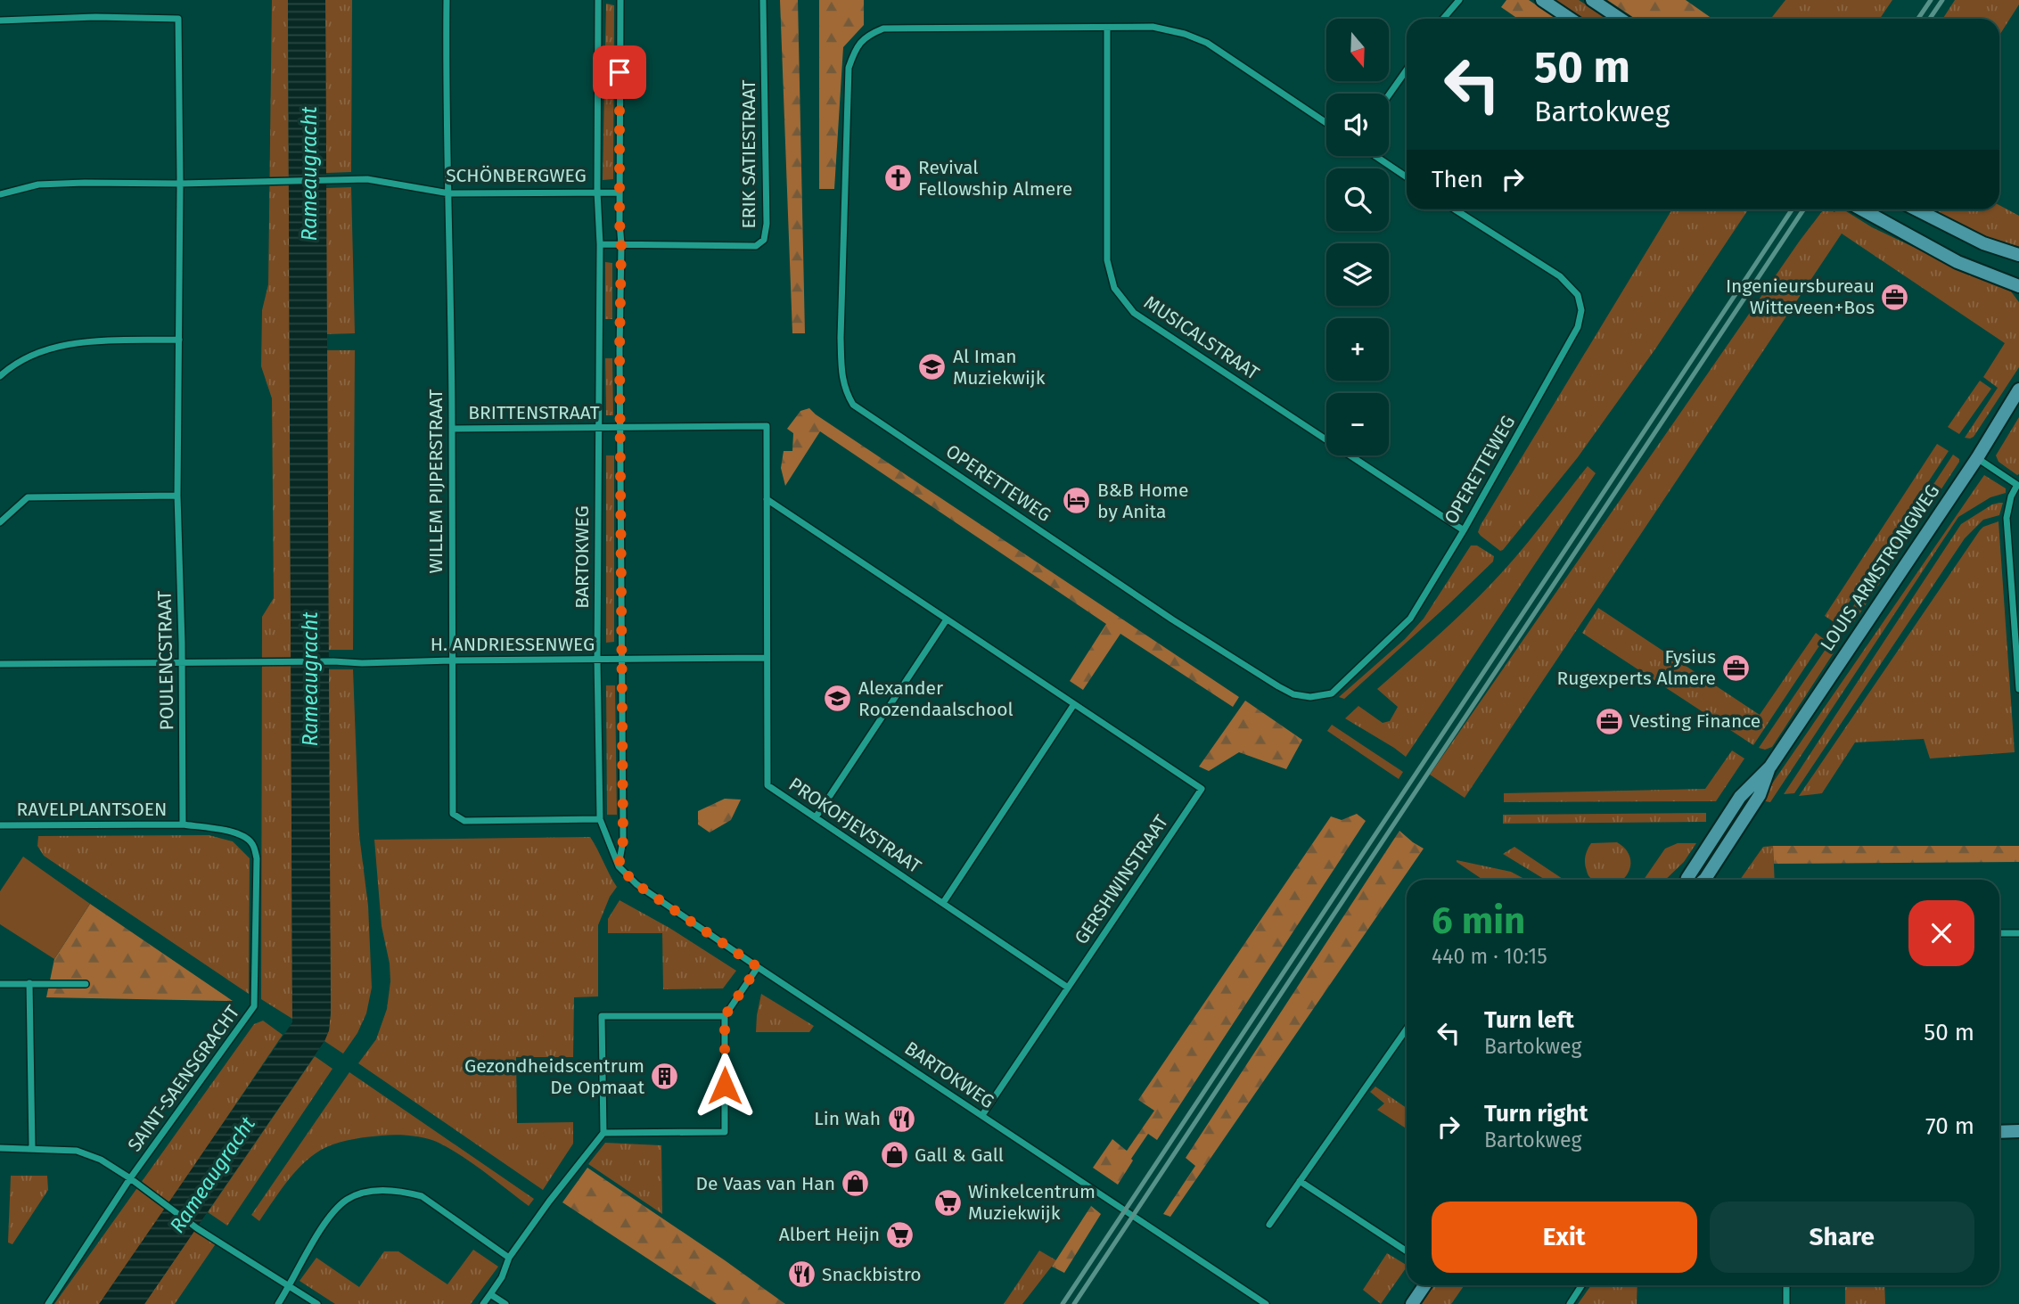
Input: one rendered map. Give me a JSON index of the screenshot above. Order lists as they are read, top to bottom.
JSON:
{
  "streets": {
    "street": [
      "ERIK SATIESTRAAT",
      "SCHÖNBERGWEG",
      "MUSICALSTRAAT",
      "BRITTENSTRAAT",
      "OPERETTEWEG",
      "WILLEM PIJPERSTRAAT",
      "BARTOKWEG",
      "LOUIS ARMSTRONGWEG",
      "H. ANDRIESSENWEG",
      "POULENCSTRAAT",
      "RAVELPLANTSOEN",
      "PROKOFJEVSTRAAT",
      "GERSHWINSTRAAT",
      "SAINT-SAENSGRACHT"
    ]
  },
  "crossings": [
    ["ERIK SATIESTRAAT", "BARTOKWEG"],
    ["SCHÖNBERGWEG", "WILLEM PIJPERSTRAAT"],
    ["SCHÖNBERGWEG", "BARTOKWEG"],
    ["SCHÖNBERGWEG", "POULENCSTRAAT"],
    ["MUSICALSTRAAT", "OPERETTEWEG"],
    ["BRITTENSTRAAT", "WILLEM PIJPERSTRAAT"],
    ["BRITTENSTRAAT", "BARTOKWEG"],
    ["BRITTENSTRAAT", "PROKOFJEVSTRAAT"],
    ["WILLEM PIJPERSTRAAT", "BARTOKWEG"],
    ["WILLEM PIJPERSTRAAT", "H. ANDRIESSENWEG"],
    ["BARTOKWEG", "H. ANDRIESSENWEG"],
    ["BARTOKWEG", "GERSHWINSTRAAT"],
    ["H. ANDRIESSENWEG", "POULENCSTRAAT"],
    ["H. ANDRIESSENWEG", "PROKOFJEVSTRAAT"],
    ["POULENCSTRAAT", "RAVELPLANTSOEN"],
    ["POULENCSTRAAT", "SAINT-SAENSGRACHT"],
    ["RAVELPLANTSOEN", "SAINT-SAENSGRACHT"],
    ["PROKOFJEVSTRAAT", "GERSHWINSTRAAT"]
  ],
  "water": ["Rameaugracht"],
  "places": {
    "church": ["Revival Fellowship Almere"],
    "office": ["Ingenieursbureau Witteveen+Bos", "Fysius Rugexperts Almere", "Vesting Finance"],
    "school or university": ["Al Iman Muziekwijk", "Alexander Roozendaalschool"],
    "hotel": ["B&B Home by Anita"],
    "building": ["Gezondheidscentrum De Opmaat"],
    "restaurant": ["Lin Wah", "Snackbistro"],
    "shop": ["Gall & Gall", "De Vaas van Han"],
    "supermarket": ["Winkelcentrum Muziekwijk", "Albert Heijn"]
  },
  "north": "bottom",
  "page": {
    "map_buttons": ["+", "−"],
    "turn": ["50 m", "Bartokweg"],
    "then": "Then",
    "heading": ["6 min", "440 m · 10:15"],
    "list": [
      {
        "name": "Turn left",
        "note": "Bartokweg",
        "value": "50 m"
      },
      {
        "name": "Turn right",
        "note": "Bartokweg",
        "value": "70 m"
      }
    ],
    "buttons": ["Exit", "Share"]
  }
}
